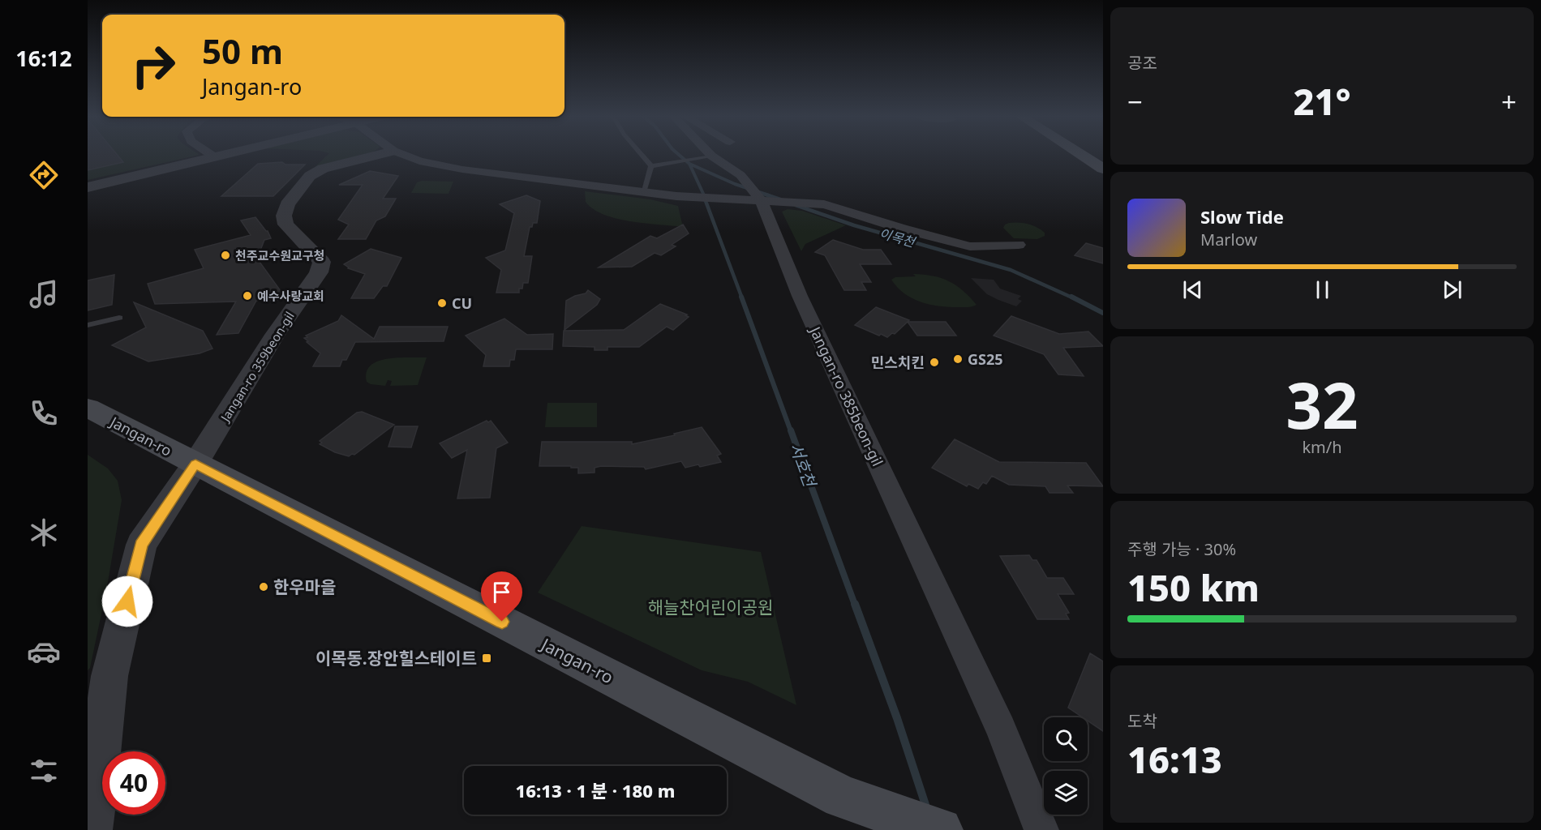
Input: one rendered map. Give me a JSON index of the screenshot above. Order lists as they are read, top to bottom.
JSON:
{
  "streets": {
    "main road": ["Jangan-ro"],
    "street": ["Jangan-ro 359beon-gil", "Jangan-ro 385beon-gil"]
  },
  "crossings": [
    ["Jangan-ro 359beon-gil", "Jangan-ro"]
  ],
  "water": ["이목천", "서호천"],
  "parks": ["해늘찬어린이공원"],
  "places": {
    "other": [
      "천주교수원교구청",
      "예수사랑교회",
      "CU",
      "GS25",
      "민스치킨",
      "한우마을"
    ],
    "transit": ["이목동.장안힐스테이트"]
  },
  "page": {
    "tabs": "16:12",
    "tile": [
      "공조",
      ["32", "km/h"],
      ["주행 가능 · 30%", "150 km"],
      ["도착", "16:13"]
    ],
    "turn": ["50 m", "Jangan-ro"],
    "heat": ["−", "21°", "+"],
    "song": ["Slow Tide", "Marlow"],
    "limit": "40",
    "trip": "16:13 · 1 분 · 180 m"
  }
}
